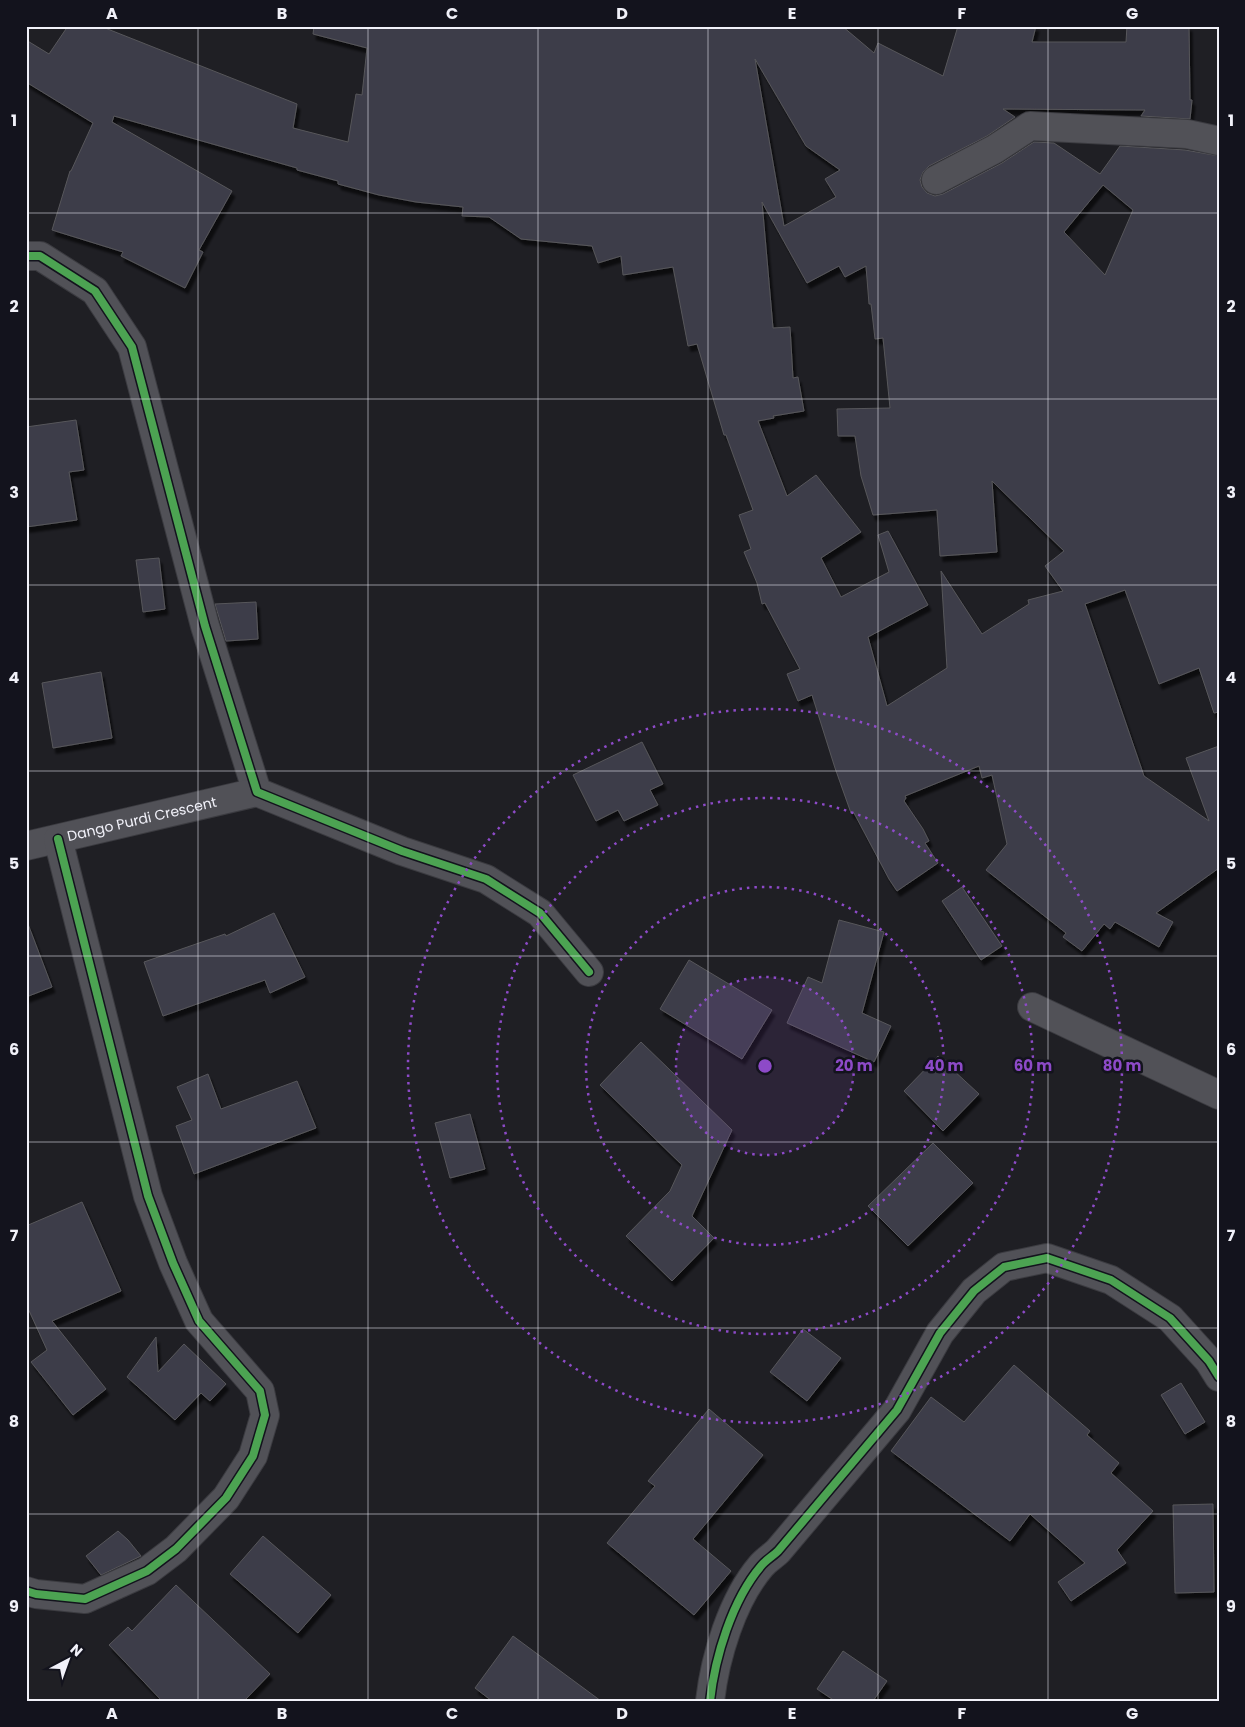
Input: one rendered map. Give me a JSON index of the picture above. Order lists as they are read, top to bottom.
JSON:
{
  "streets": {
    "street": ["Dango Purdi Crescent"]
  },
  "north": "top right",
  "grid": {
    "columns": [
      "A",
      "B",
      "C",
      "D",
      "E",
      "F",
      "G"
    ],
    "rows": [
      "1",
      "2",
      "3",
      "4",
      "5",
      "6",
      "7",
      "8",
      "9"
    ]
  },
  "rings": [
    "20 m",
    "40 m",
    "60 m",
    "80 m"
  ]
}
